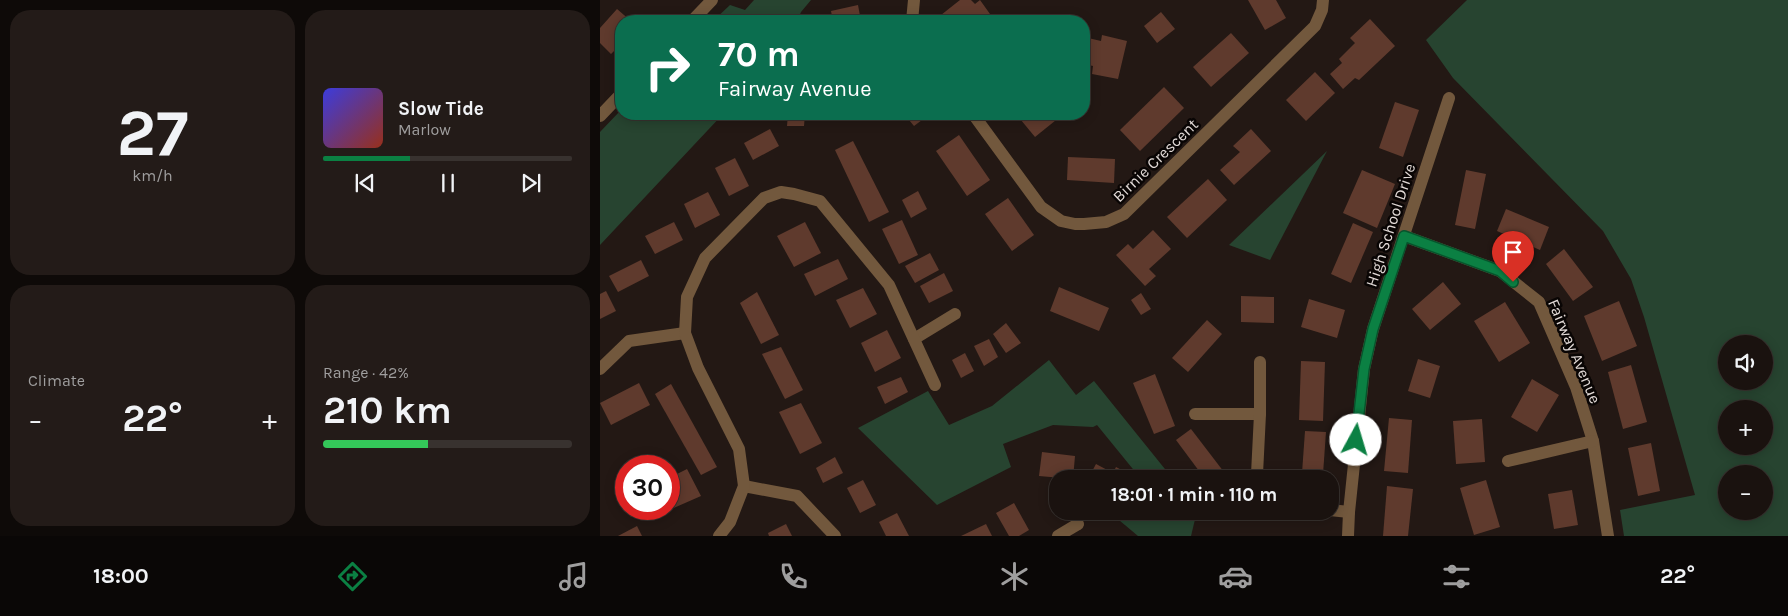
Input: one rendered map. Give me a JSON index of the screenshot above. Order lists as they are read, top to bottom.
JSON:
{
  "streets": {
    "street": ["Birnie Crescent", "High School Drive", "Fairway Avenue"]
  },
  "crossings": [
    ["High School Drive", "Fairway Avenue"]
  ],
  "page": {
    "tile": [
      ["27", "km/h"],
      "Climate",
      ["Range · 42%", "210 km"]
    ],
    "turn": ["70 m", "Fairway Avenue"],
    "song": ["Slow Tide", "Marlow"],
    "map_buttons": ["+", "−"],
    "heat": ["−", "22°", "+"],
    "limit": "30",
    "trip": "18:01 · 1 min · 110 m",
    "tabs": ["18:00", "22°"]
  }
}
